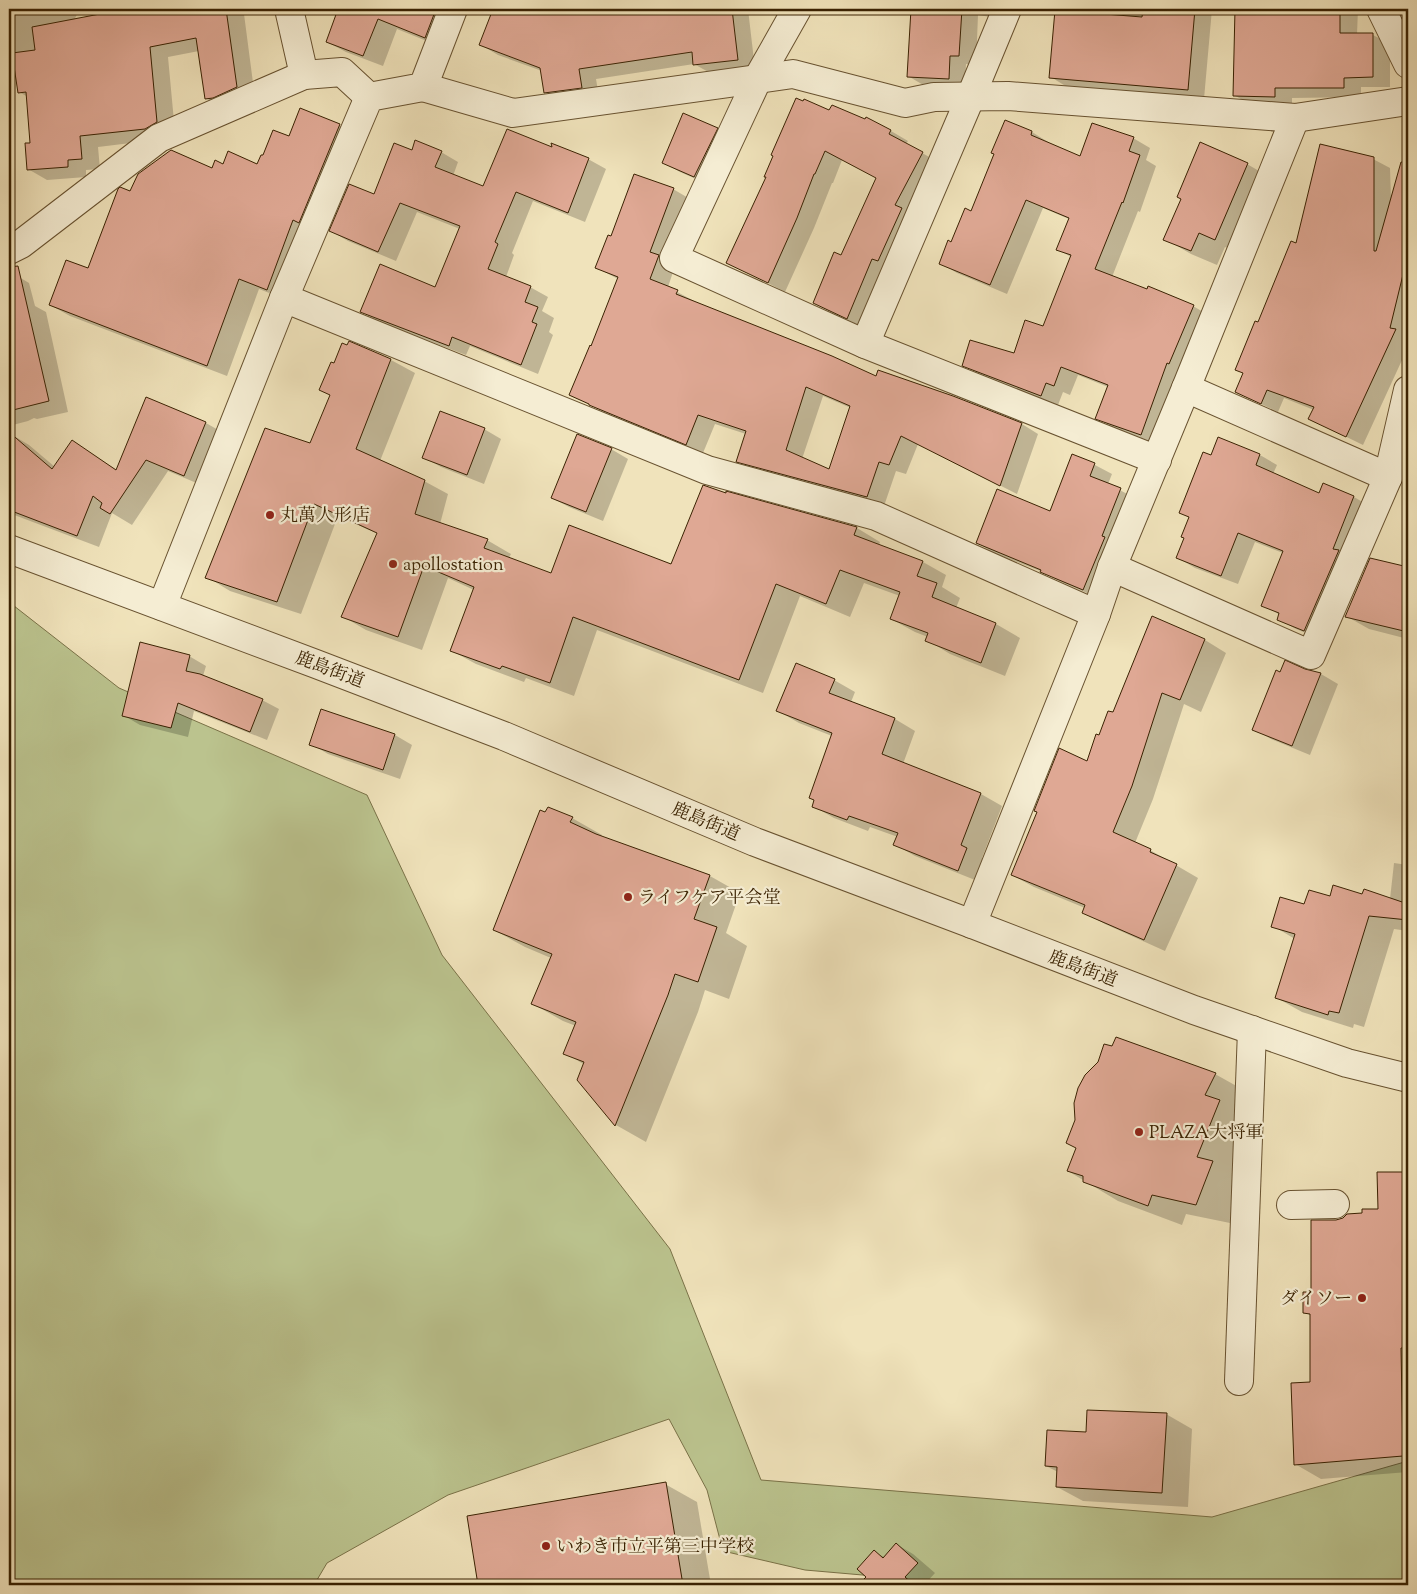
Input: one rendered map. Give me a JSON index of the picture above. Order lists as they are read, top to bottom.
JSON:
{
  "streets": {
    "street": ["鹿島街道"]
  },
  "places": [
    "丸萬人形店",
    "apollostation",
    "ライフケア平会堂",
    "PLAZA大将軍",
    "ダイソー",
    "いわき市立平第三中学校"
  ]
}
